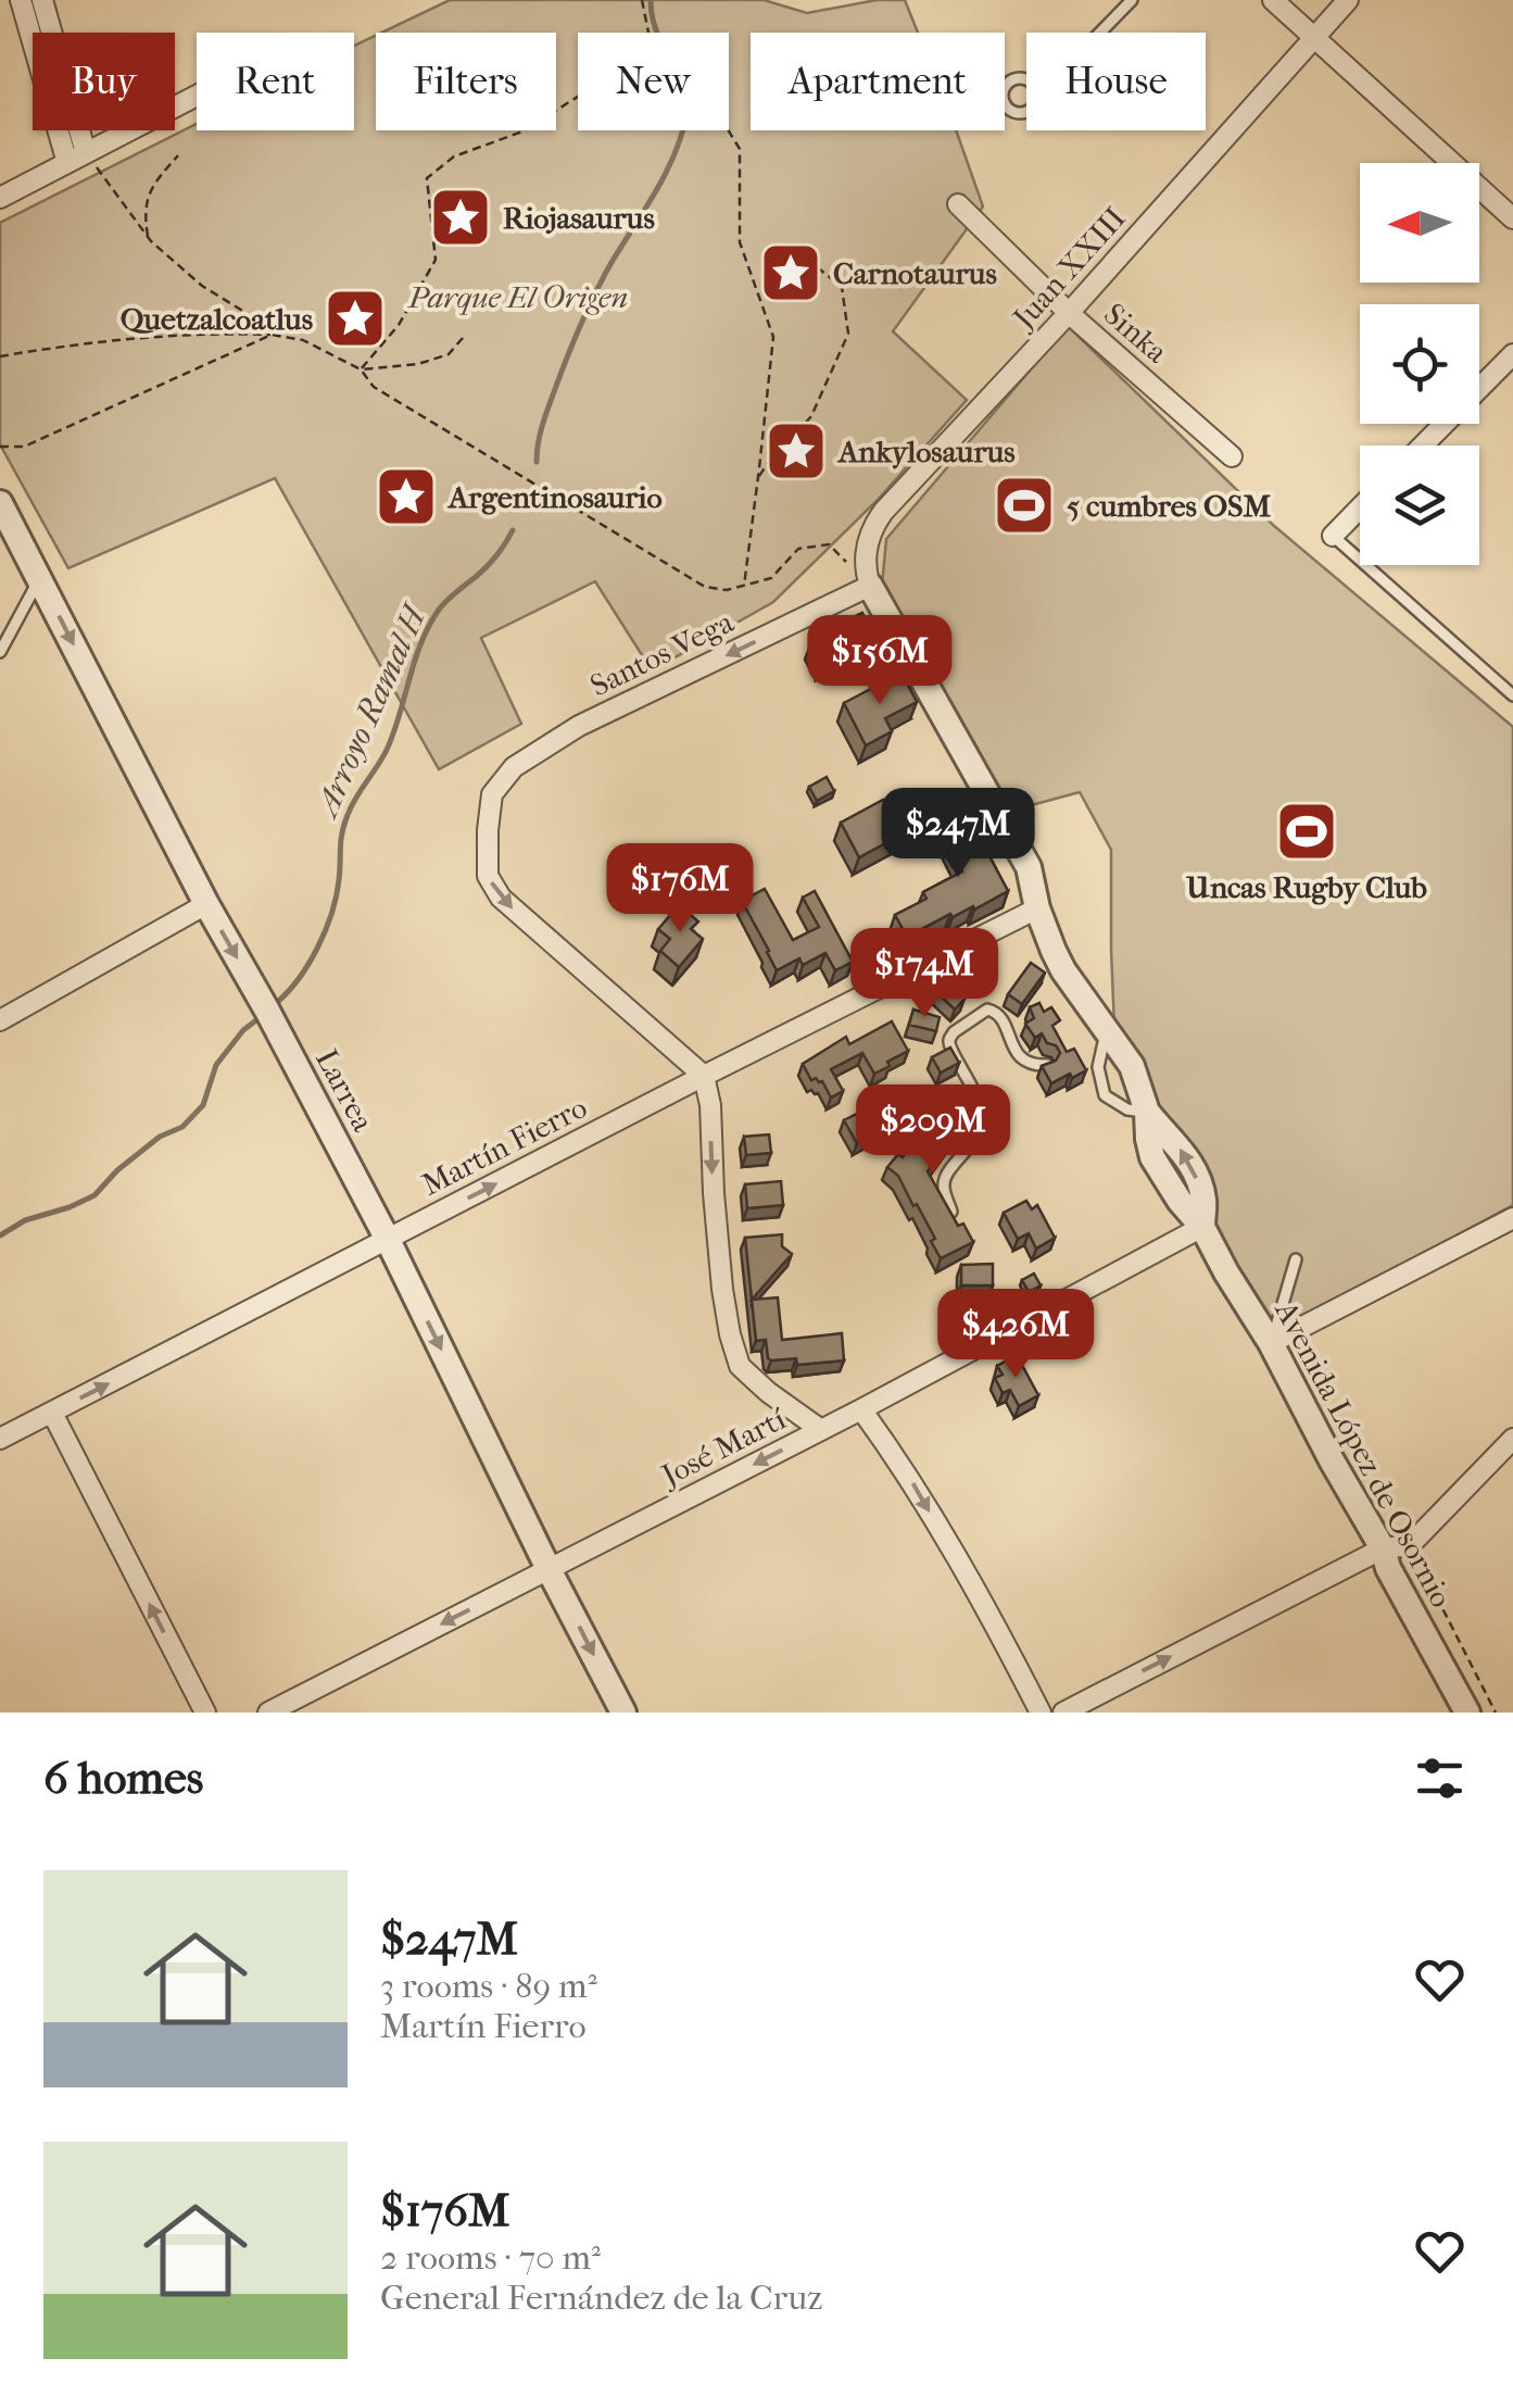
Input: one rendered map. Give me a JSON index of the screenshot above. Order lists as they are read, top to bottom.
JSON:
{
  "streets": {
    "street": [
      "Juan XXIII",
      "Sinka",
      "Santos Vega",
      "Larrea",
      "Martín Fierro",
      "José Martí",
      "Avenida López de Osornio"
    ]
  },
  "crossings": [
    ["Juan XXIII", "Sinka"],
    ["Juan XXIII", "Santos Vega"],
    ["Juan XXIII", "Avenida López de Osornio"],
    ["Santos Vega", "Martín Fierro"],
    ["Santos Vega", "Avenida López de Osornio"],
    ["Larrea", "Martín Fierro"],
    ["Larrea", "José Martí"],
    ["Martín Fierro", "Avenida López de Osornio"],
    ["José Martí", "Avenida López de Osornio"]
  ],
  "one_way": ["Larrea", "Martín Fierro", "José Martí"],
  "water": ["Arroyo Ramal H"],
  "parks": ["Parque El Origen"],
  "places": {
    "place": [
      "Riojasaurus",
      "Carnotaurus",
      "Quetzalcoatlus",
      "Ankylosaurus",
      "Argentinosaurio"
    ],
    "sports": ["5 cumbres OSM", "Uncas Rugby Club"]
  },
  "north": "left",
  "page": {
    "chip": [
      "Buy",
      "Rent",
      "Filters",
      "New",
      "Apartment",
      "House"
    ],
    "price": [
      "$156M",
      "$247M",
      "$176M",
      "$174M",
      "$209M",
      "$426M"
    ],
    "heading": "6 homes",
    "list": [
      {
        "name": "$247M",
        "note": "3 rooms · 89 m² · Martín Fierro"
      },
      {
        "name": "$176M",
        "note": "2 rooms · 70 m² · General Fernández de la Cruz"
      }
    ]
  }
}
